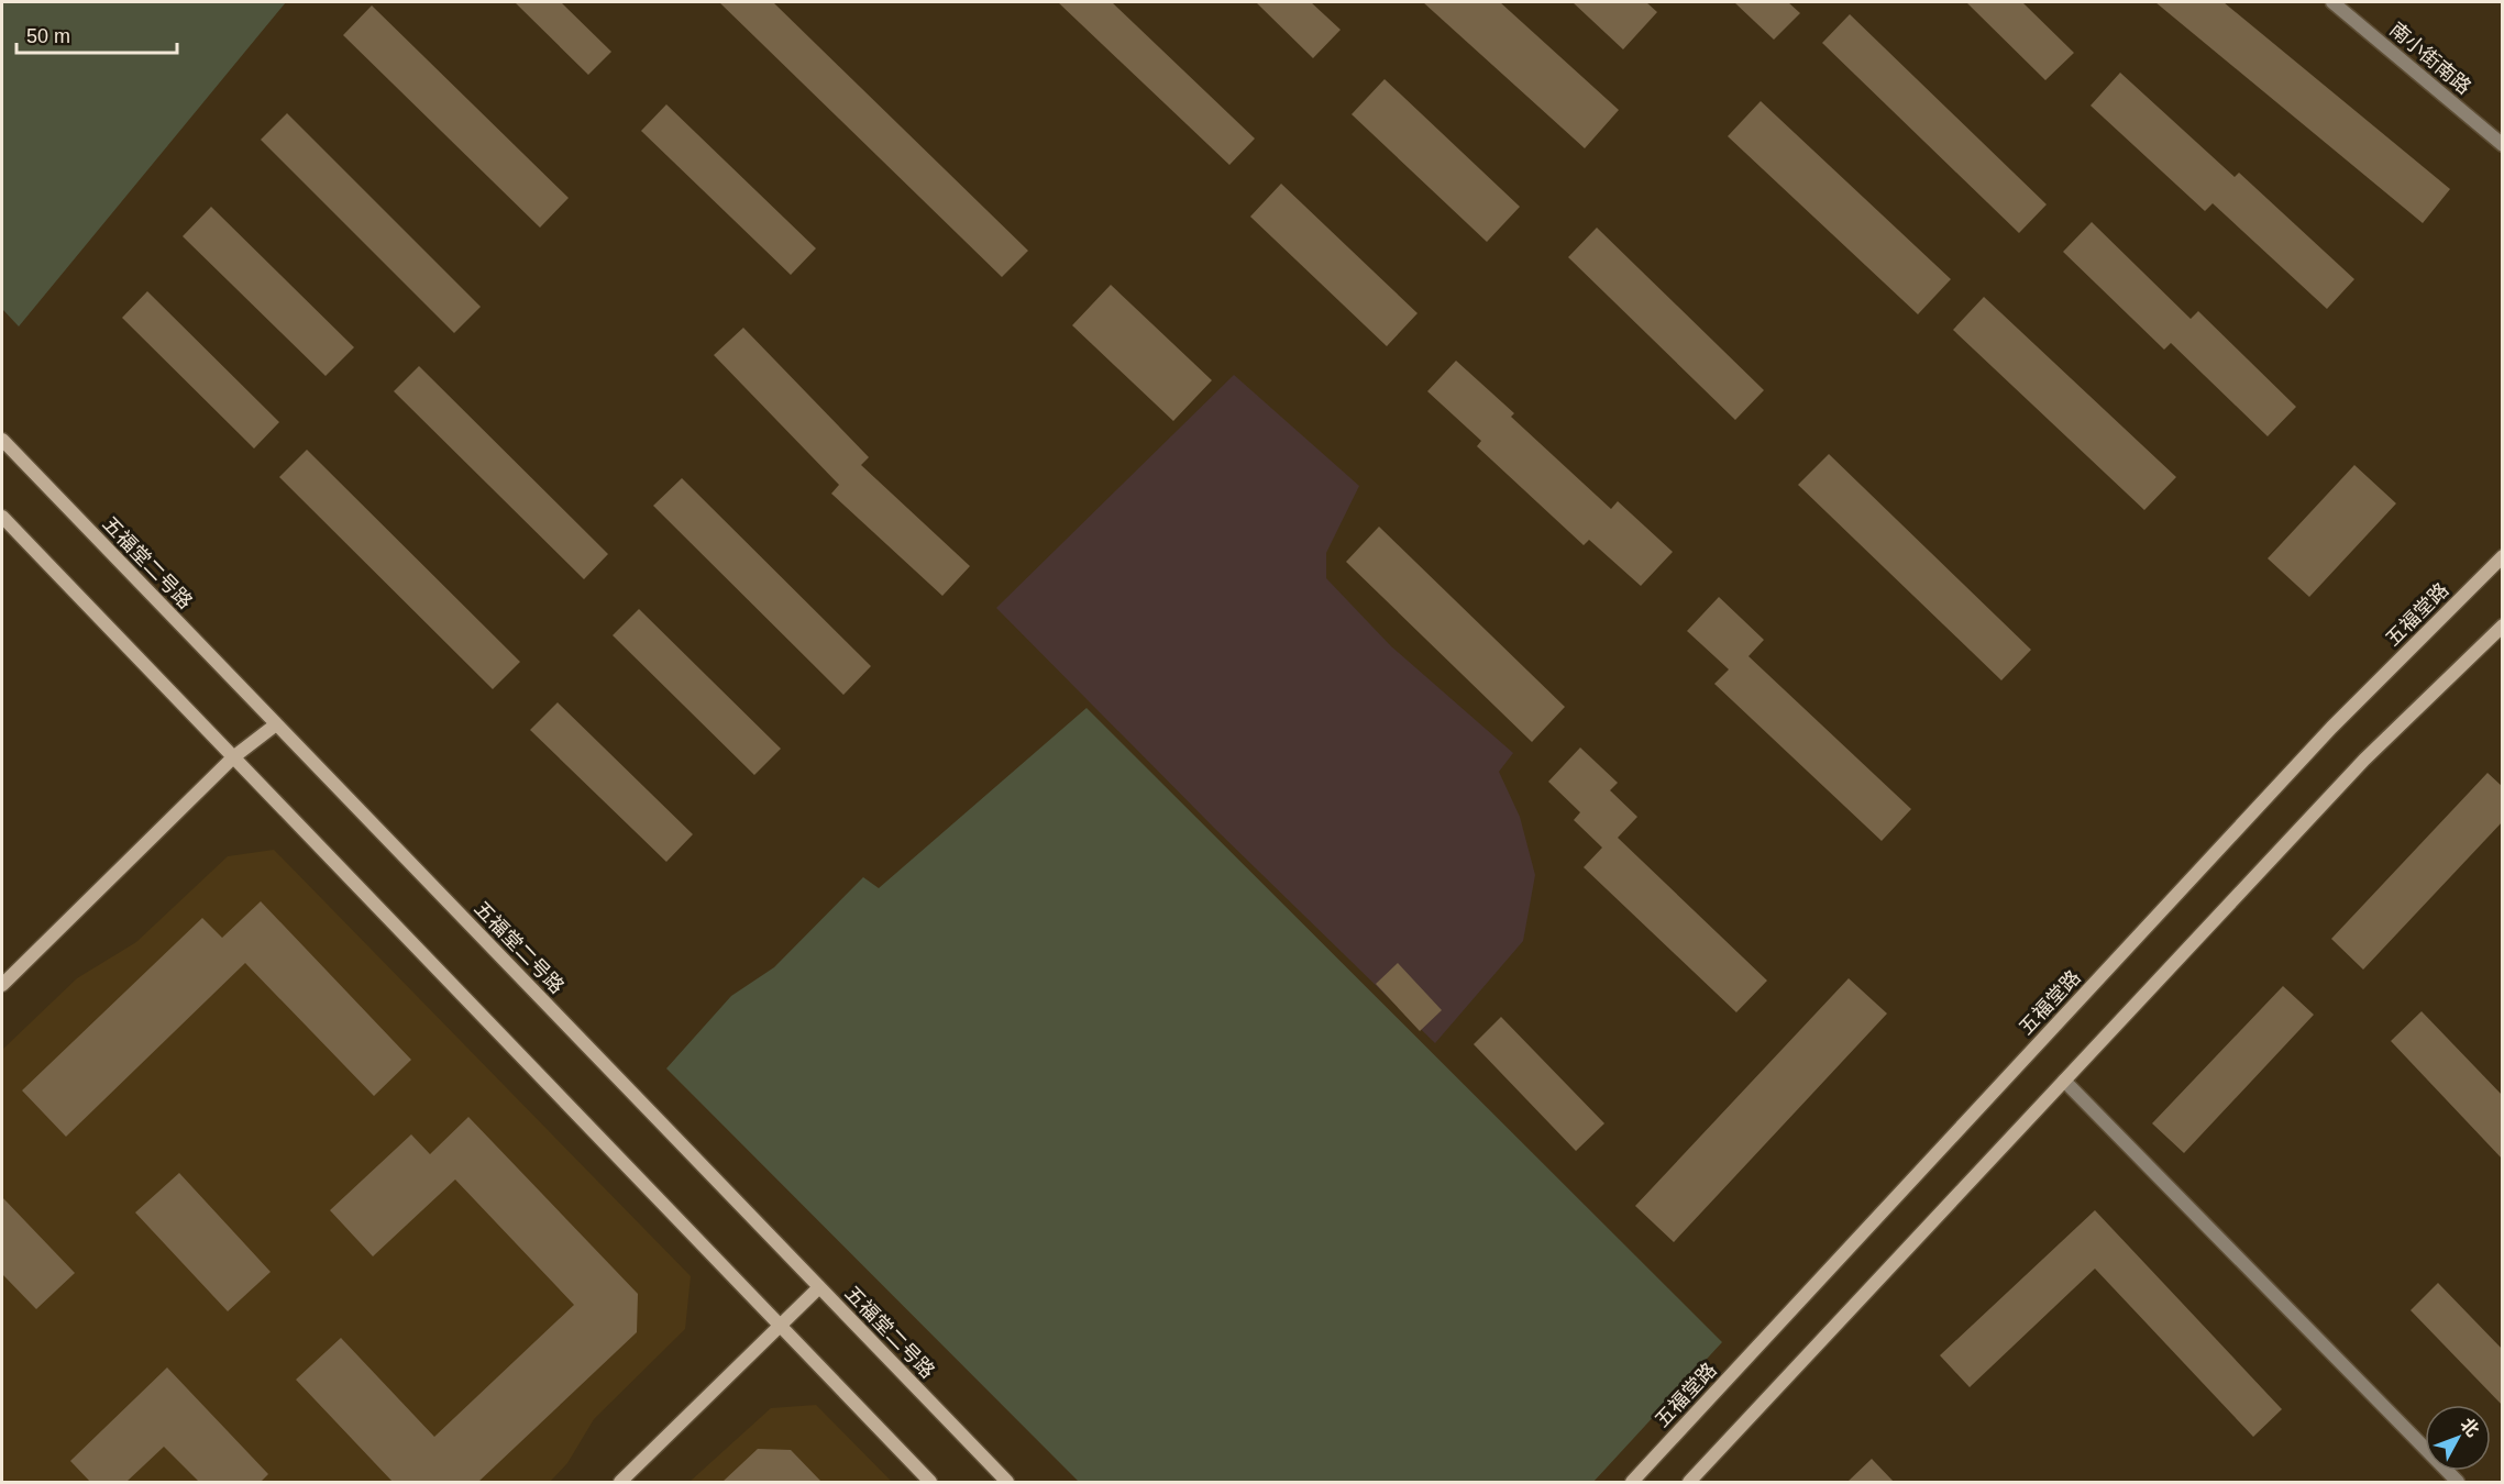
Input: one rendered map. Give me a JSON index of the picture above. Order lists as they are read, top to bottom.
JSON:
{
  "streets": {
    "main road": ["五福堂二号路", "五福堂路"],
    "street": ["南小街南路"]
  },
  "scale_bar": "50 m",
  "north": "top right"
}
